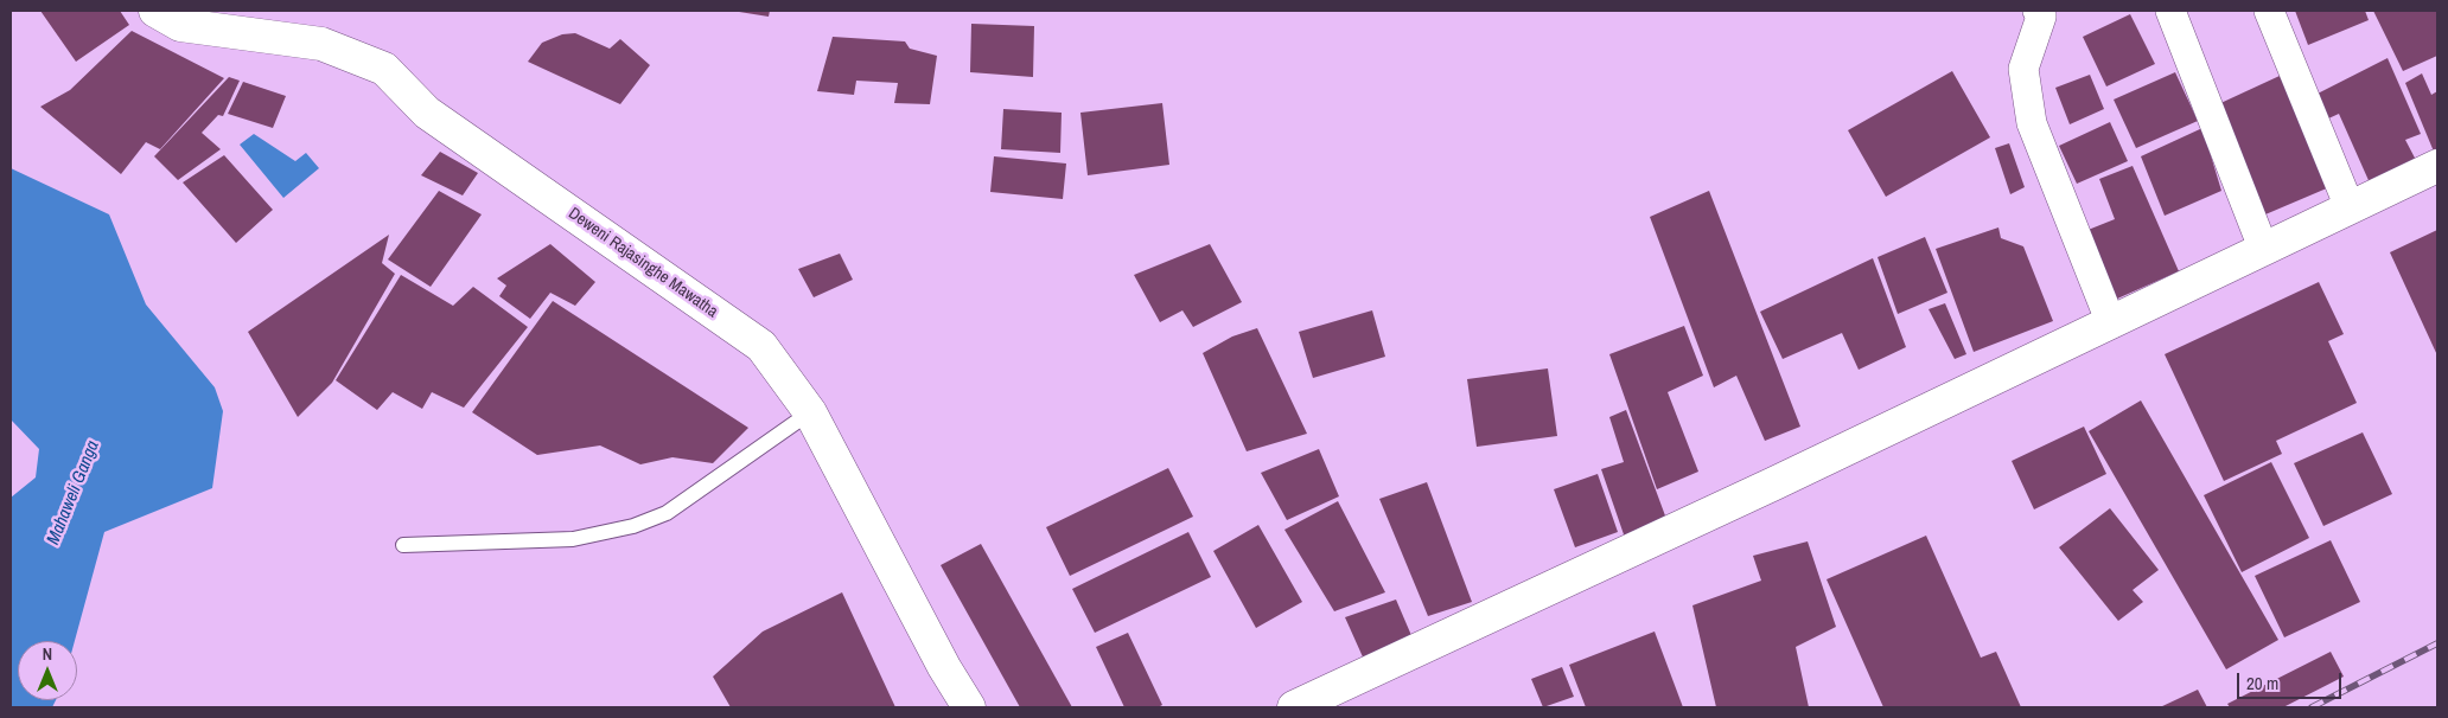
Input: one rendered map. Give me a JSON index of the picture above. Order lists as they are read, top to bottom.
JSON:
{
  "streets": {
    "main road": ["Deweni Rajasinghe Mawatha"]
  },
  "water": ["Mahaweli Ganga"],
  "scale_bar": "20 m",
  "north": "top"
}
